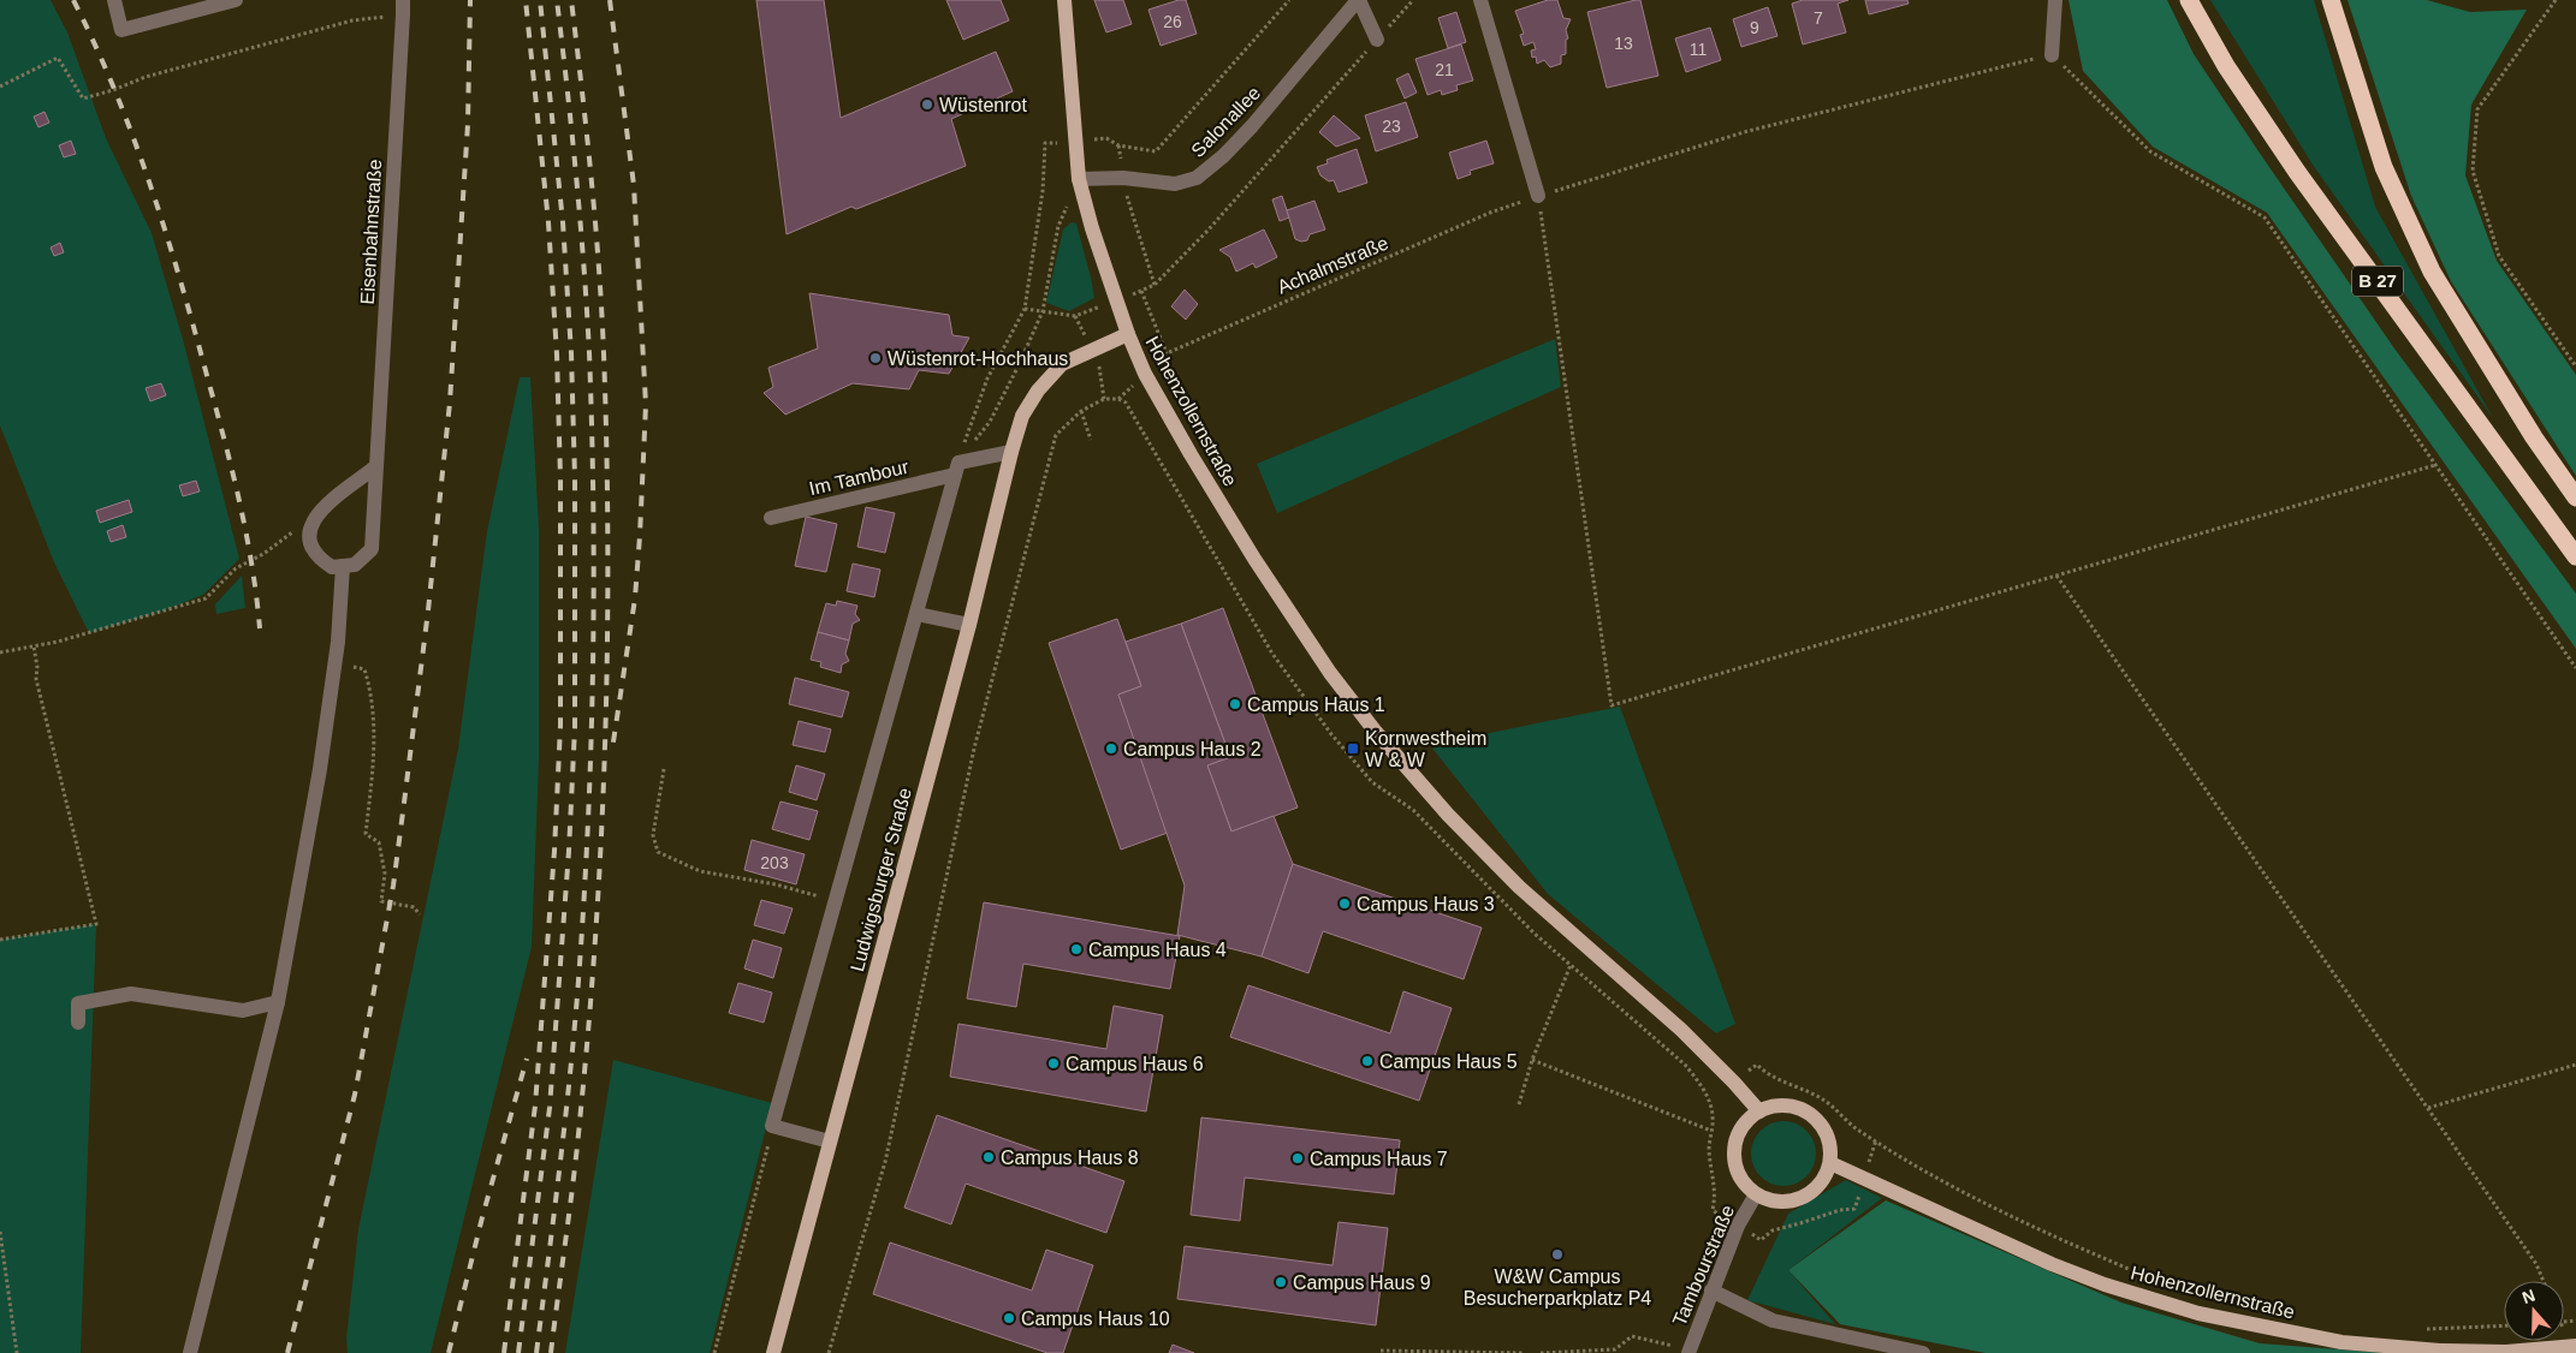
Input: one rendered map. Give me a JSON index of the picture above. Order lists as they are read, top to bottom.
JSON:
{
  "streets": {
    "highway": ["B 27"],
    "main road": ["Hohenzollernstraße", "Ludwigsburger Straße"],
    "street": [
      "Salonallee",
      "Eisenbahnstraße",
      "Im Tambour",
      "Tambourstraße"
    ],
    "path": ["Achalmstraße"]
  },
  "crossings": [
    ["Salonallee", "Hohenzollernstraße"],
    ["Achalmstraße", "Hohenzollernstraße"],
    ["Hohenzollernstraße", "Ludwigsburger Straße"],
    ["Hohenzollernstraße", "Tambourstraße"],
    ["Im Tambour", "Ludwigsburger Straße"]
  ],
  "places": {
    "other": [
      "Wüstenrot",
      "Wüstenrot-Hochhaus",
      "Campus Haus 1",
      "Campus Haus 2",
      "Campus Haus 3",
      "Campus Haus 4",
      "Campus Haus 5",
      "Campus Haus 6",
      "Campus Haus 8",
      "Campus Haus 7",
      "W&W Campus Besucherparkplatz P4",
      "Campus Haus 9",
      "Campus Haus 10"
    ],
    "transit": ["Kornwestheim W & W"]
  },
  "house_numbers": [
    "7",
    "26",
    "9",
    "13",
    "11",
    "21",
    "23",
    "203"
  ],
  "north": "top"
}
